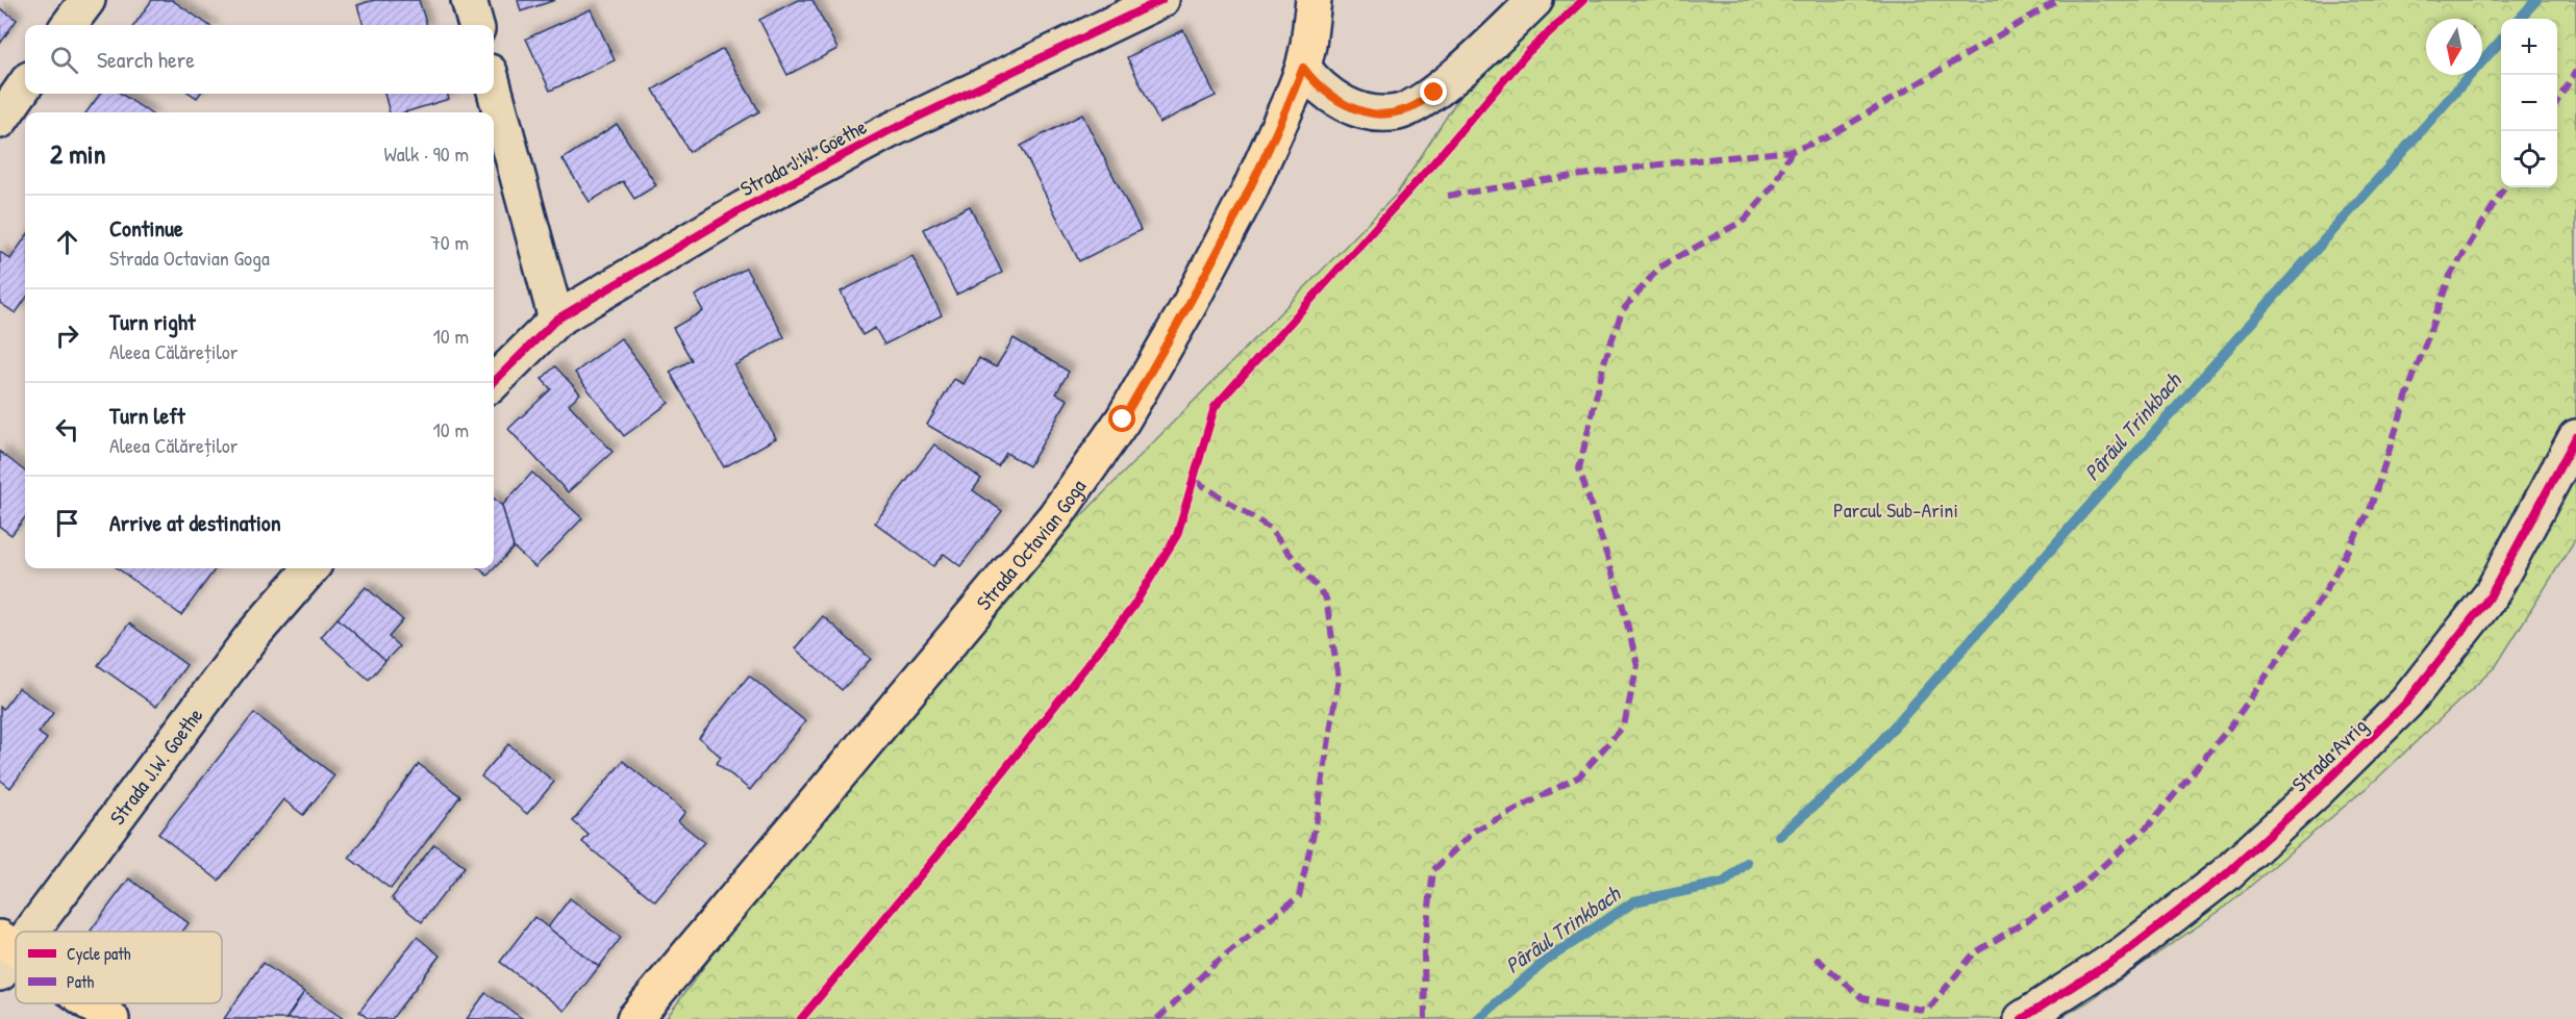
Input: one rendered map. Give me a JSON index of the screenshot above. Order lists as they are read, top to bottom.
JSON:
{
  "streets": {
    "main road": ["Strada Octavian Goga"],
    "street": ["Strada J.W. Goethe", "Strada Avrig"]
  },
  "water": ["Pârâul Trinkbach"],
  "parks": ["Parcul Sub-Arini"],
  "legend": ["Cycle path", "Path"],
  "north": "bottom",
  "page": {
    "map_buttons": ["+", "−"],
    "search": "Search here",
    "heading": ["2 min", "Walk · 90 m"],
    "list": [
      ["Continue", "Strada Octavian Goga", "70 m"],
      ["Turn right", "Aleea Călăreților", "10 m"],
      ["Turn left", "Aleea Călăreților", "10 m"],
      "Arrive at destination"
    ]
  }
}
